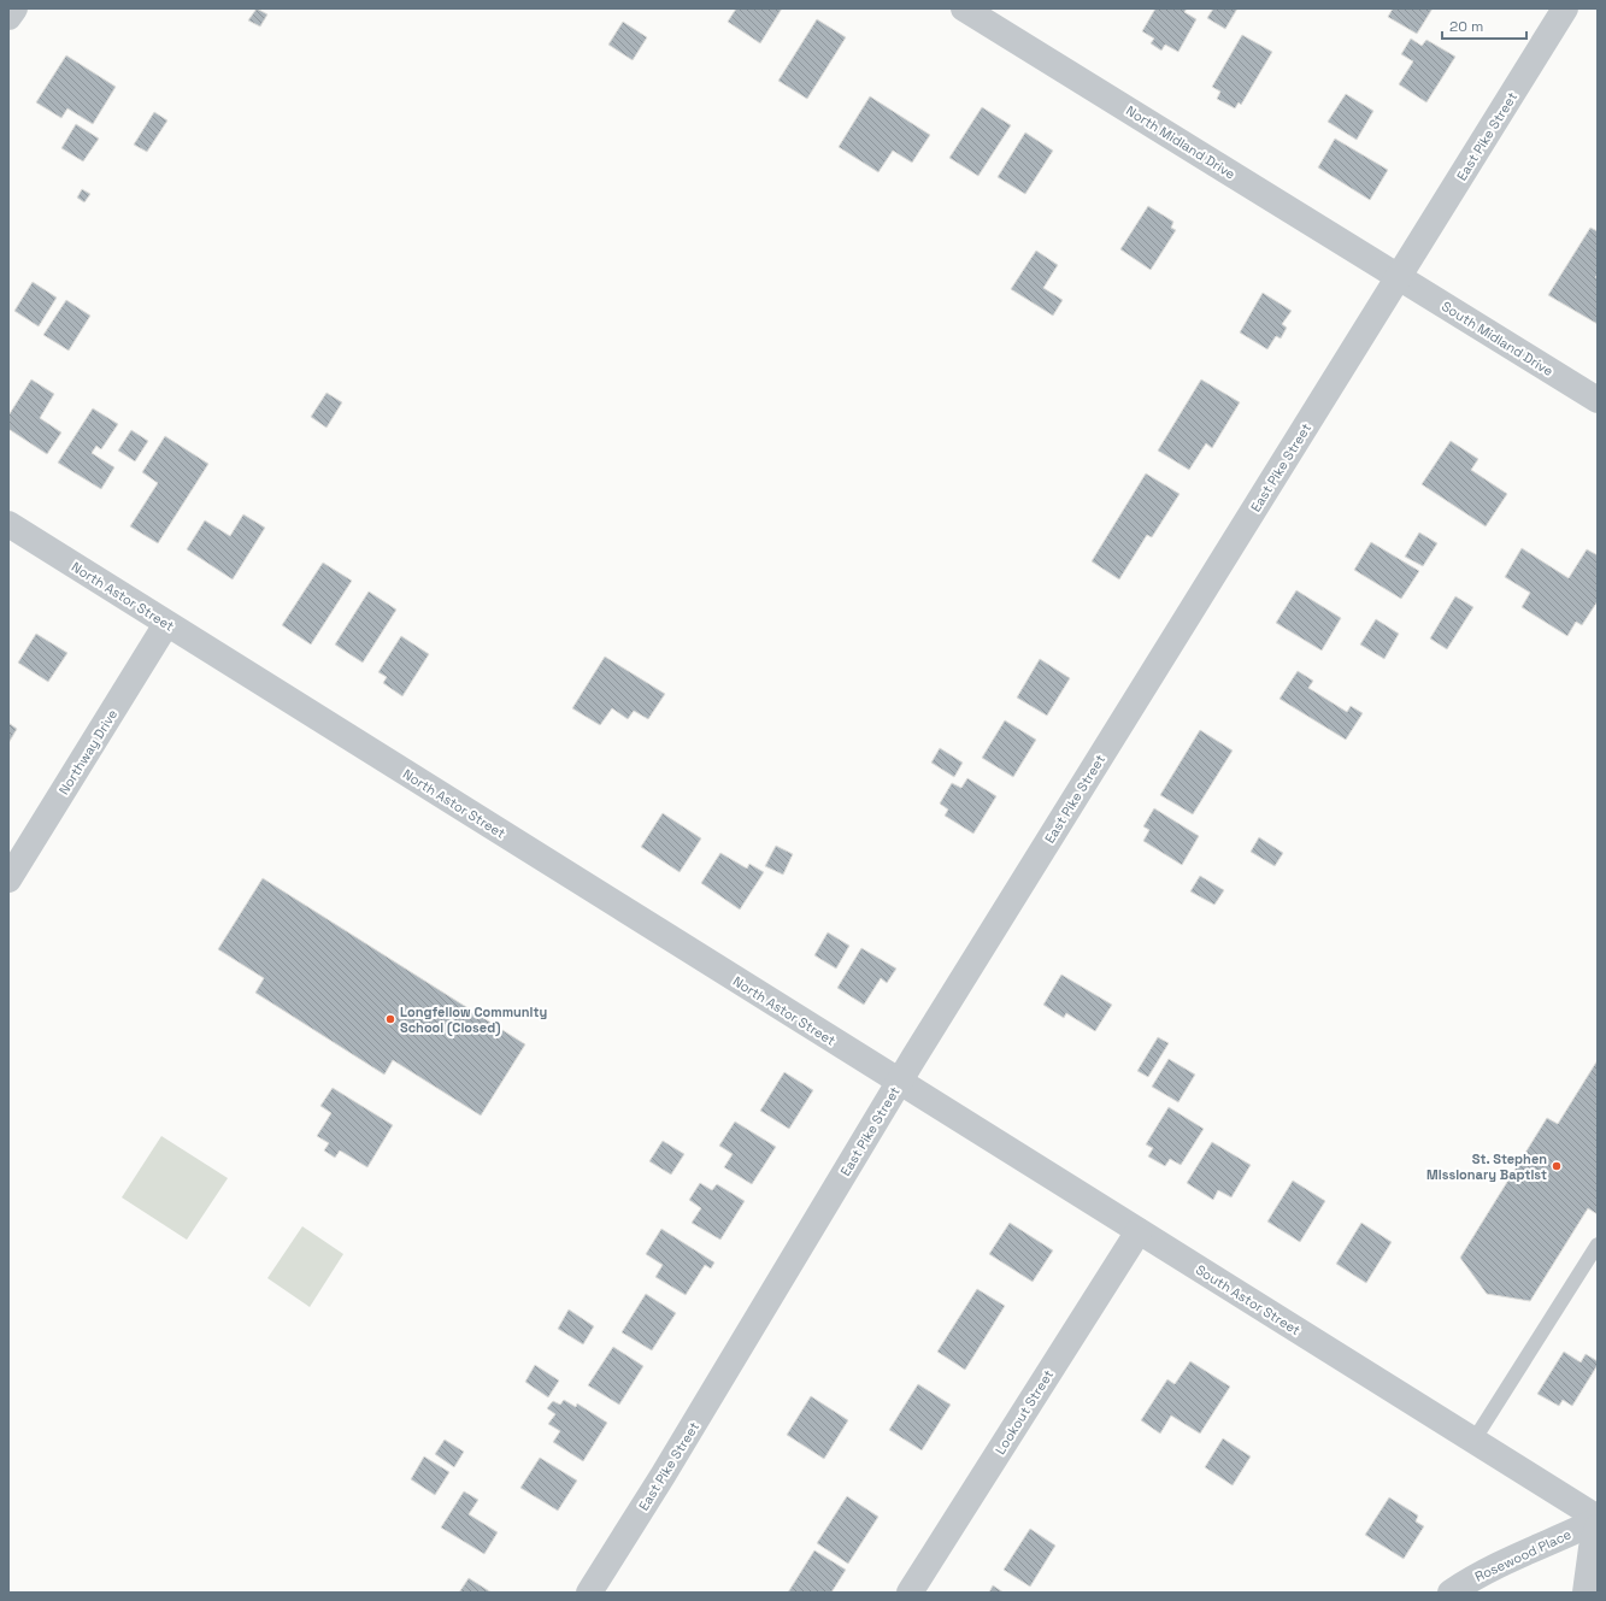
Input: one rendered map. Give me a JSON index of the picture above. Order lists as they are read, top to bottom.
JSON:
{
  "streets": {
    "street": [
      "East Pike Street",
      "North Midland Drive",
      "South Midland Drive",
      "North Astor Street",
      "Northway Drive",
      "South Astor Street",
      "Lookout Street",
      "Rosewood Place"
    ]
  },
  "crossings": [
    ["East Pike Street", "North Midland Drive"],
    ["East Pike Street", "South Midland Drive"],
    ["East Pike Street", "North Astor Street"],
    ["East Pike Street", "South Astor Street"],
    ["North Midland Drive", "South Midland Drive"],
    ["North Astor Street", "Northway Drive"],
    ["North Astor Street", "South Astor Street"],
    ["South Astor Street", "Lookout Street"],
    ["South Astor Street", "Rosewood Place"]
  ],
  "places": ["Longfellow Community School (Closed)", "St. Stephen Missionary Baptist"],
  "scale_bar": "20 m"
}
